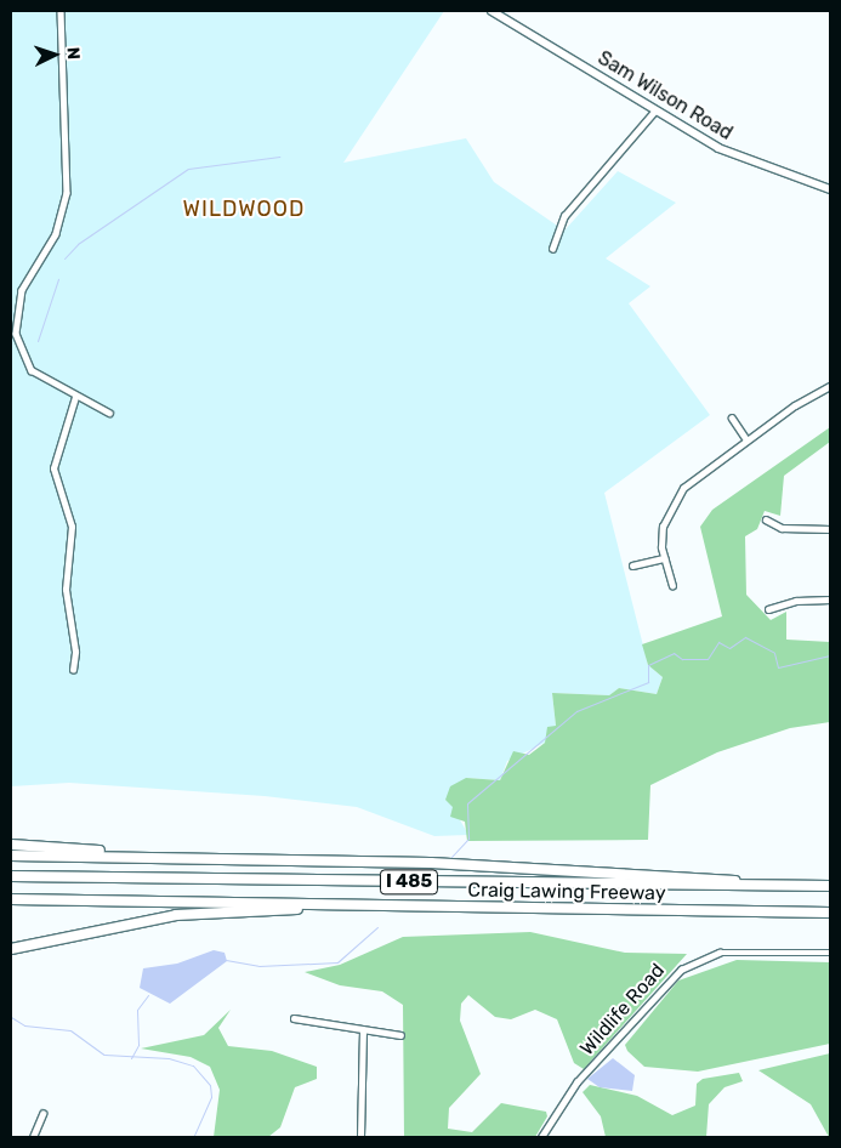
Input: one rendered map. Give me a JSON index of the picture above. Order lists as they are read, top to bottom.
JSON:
{
  "streets": {
    "highway": ["I 485", "Craig Lawing Freeway"],
    "street": ["Sam Wilson Road", "Wildlife Road"]
  },
  "districts": ["WILDWOOD"],
  "north": "right"
}
